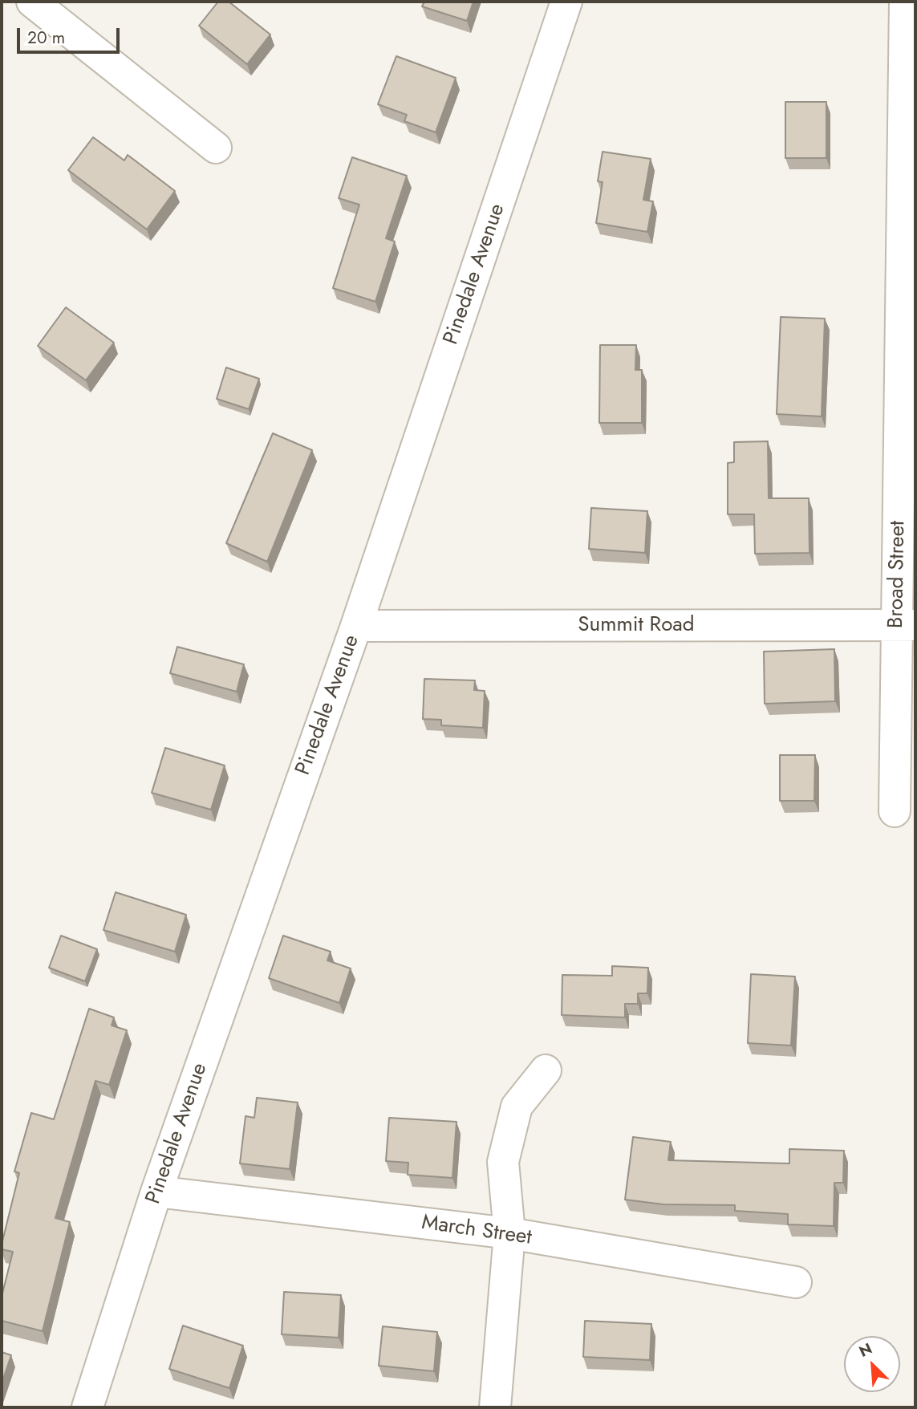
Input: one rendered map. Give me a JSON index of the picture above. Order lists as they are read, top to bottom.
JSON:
{
  "streets": {
    "street": [
      "Pinedale Avenue",
      "Broad Street",
      "Summit Road",
      "March Street"
    ]
  },
  "crossings": [
    ["Pinedale Avenue", "Summit Road"],
    ["Pinedale Avenue", "March Street"],
    ["Broad Street", "Summit Road"]
  ],
  "scale_bar": "20 m",
  "north": "top left"
}
